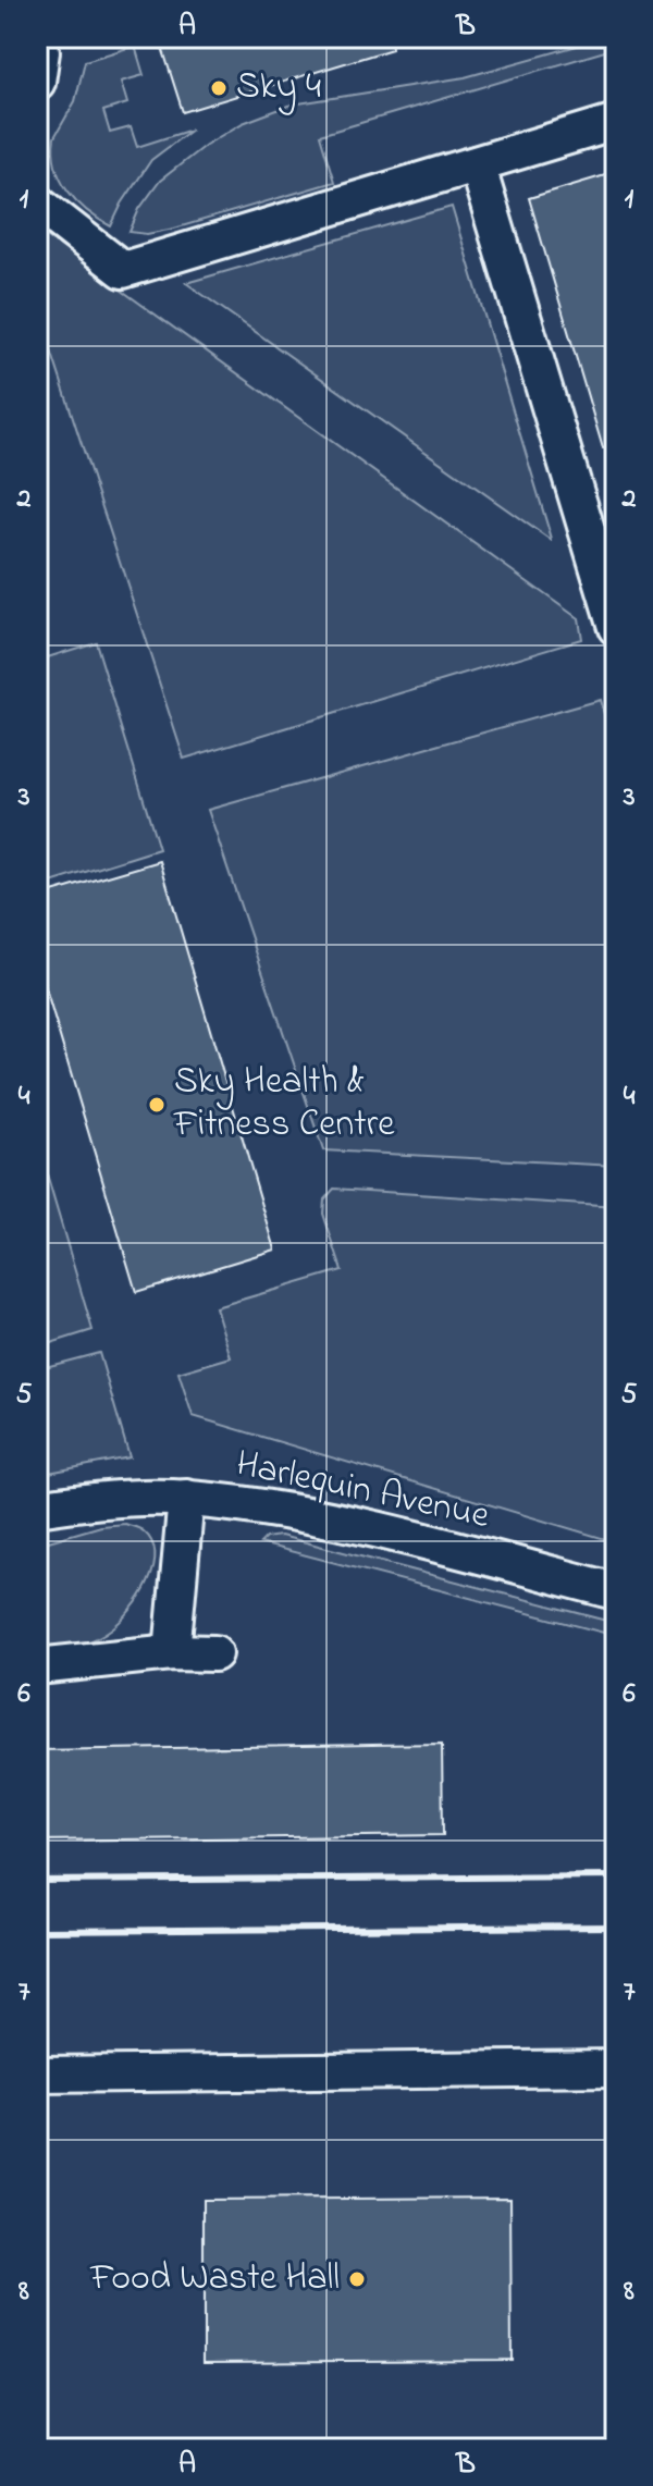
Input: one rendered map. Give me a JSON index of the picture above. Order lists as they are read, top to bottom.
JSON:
{
  "streets": {
    "lane": ["Harlequin Avenue"]
  },
  "places": ["Sky 4", "Sky Health & Fitness Centre", "Food Waste Hall"],
  "grid": {
    "columns": ["A", "B"],
    "rows": [
      "1",
      "2",
      "3",
      "4",
      "5",
      "6",
      "7",
      "8"
    ]
  }
}
